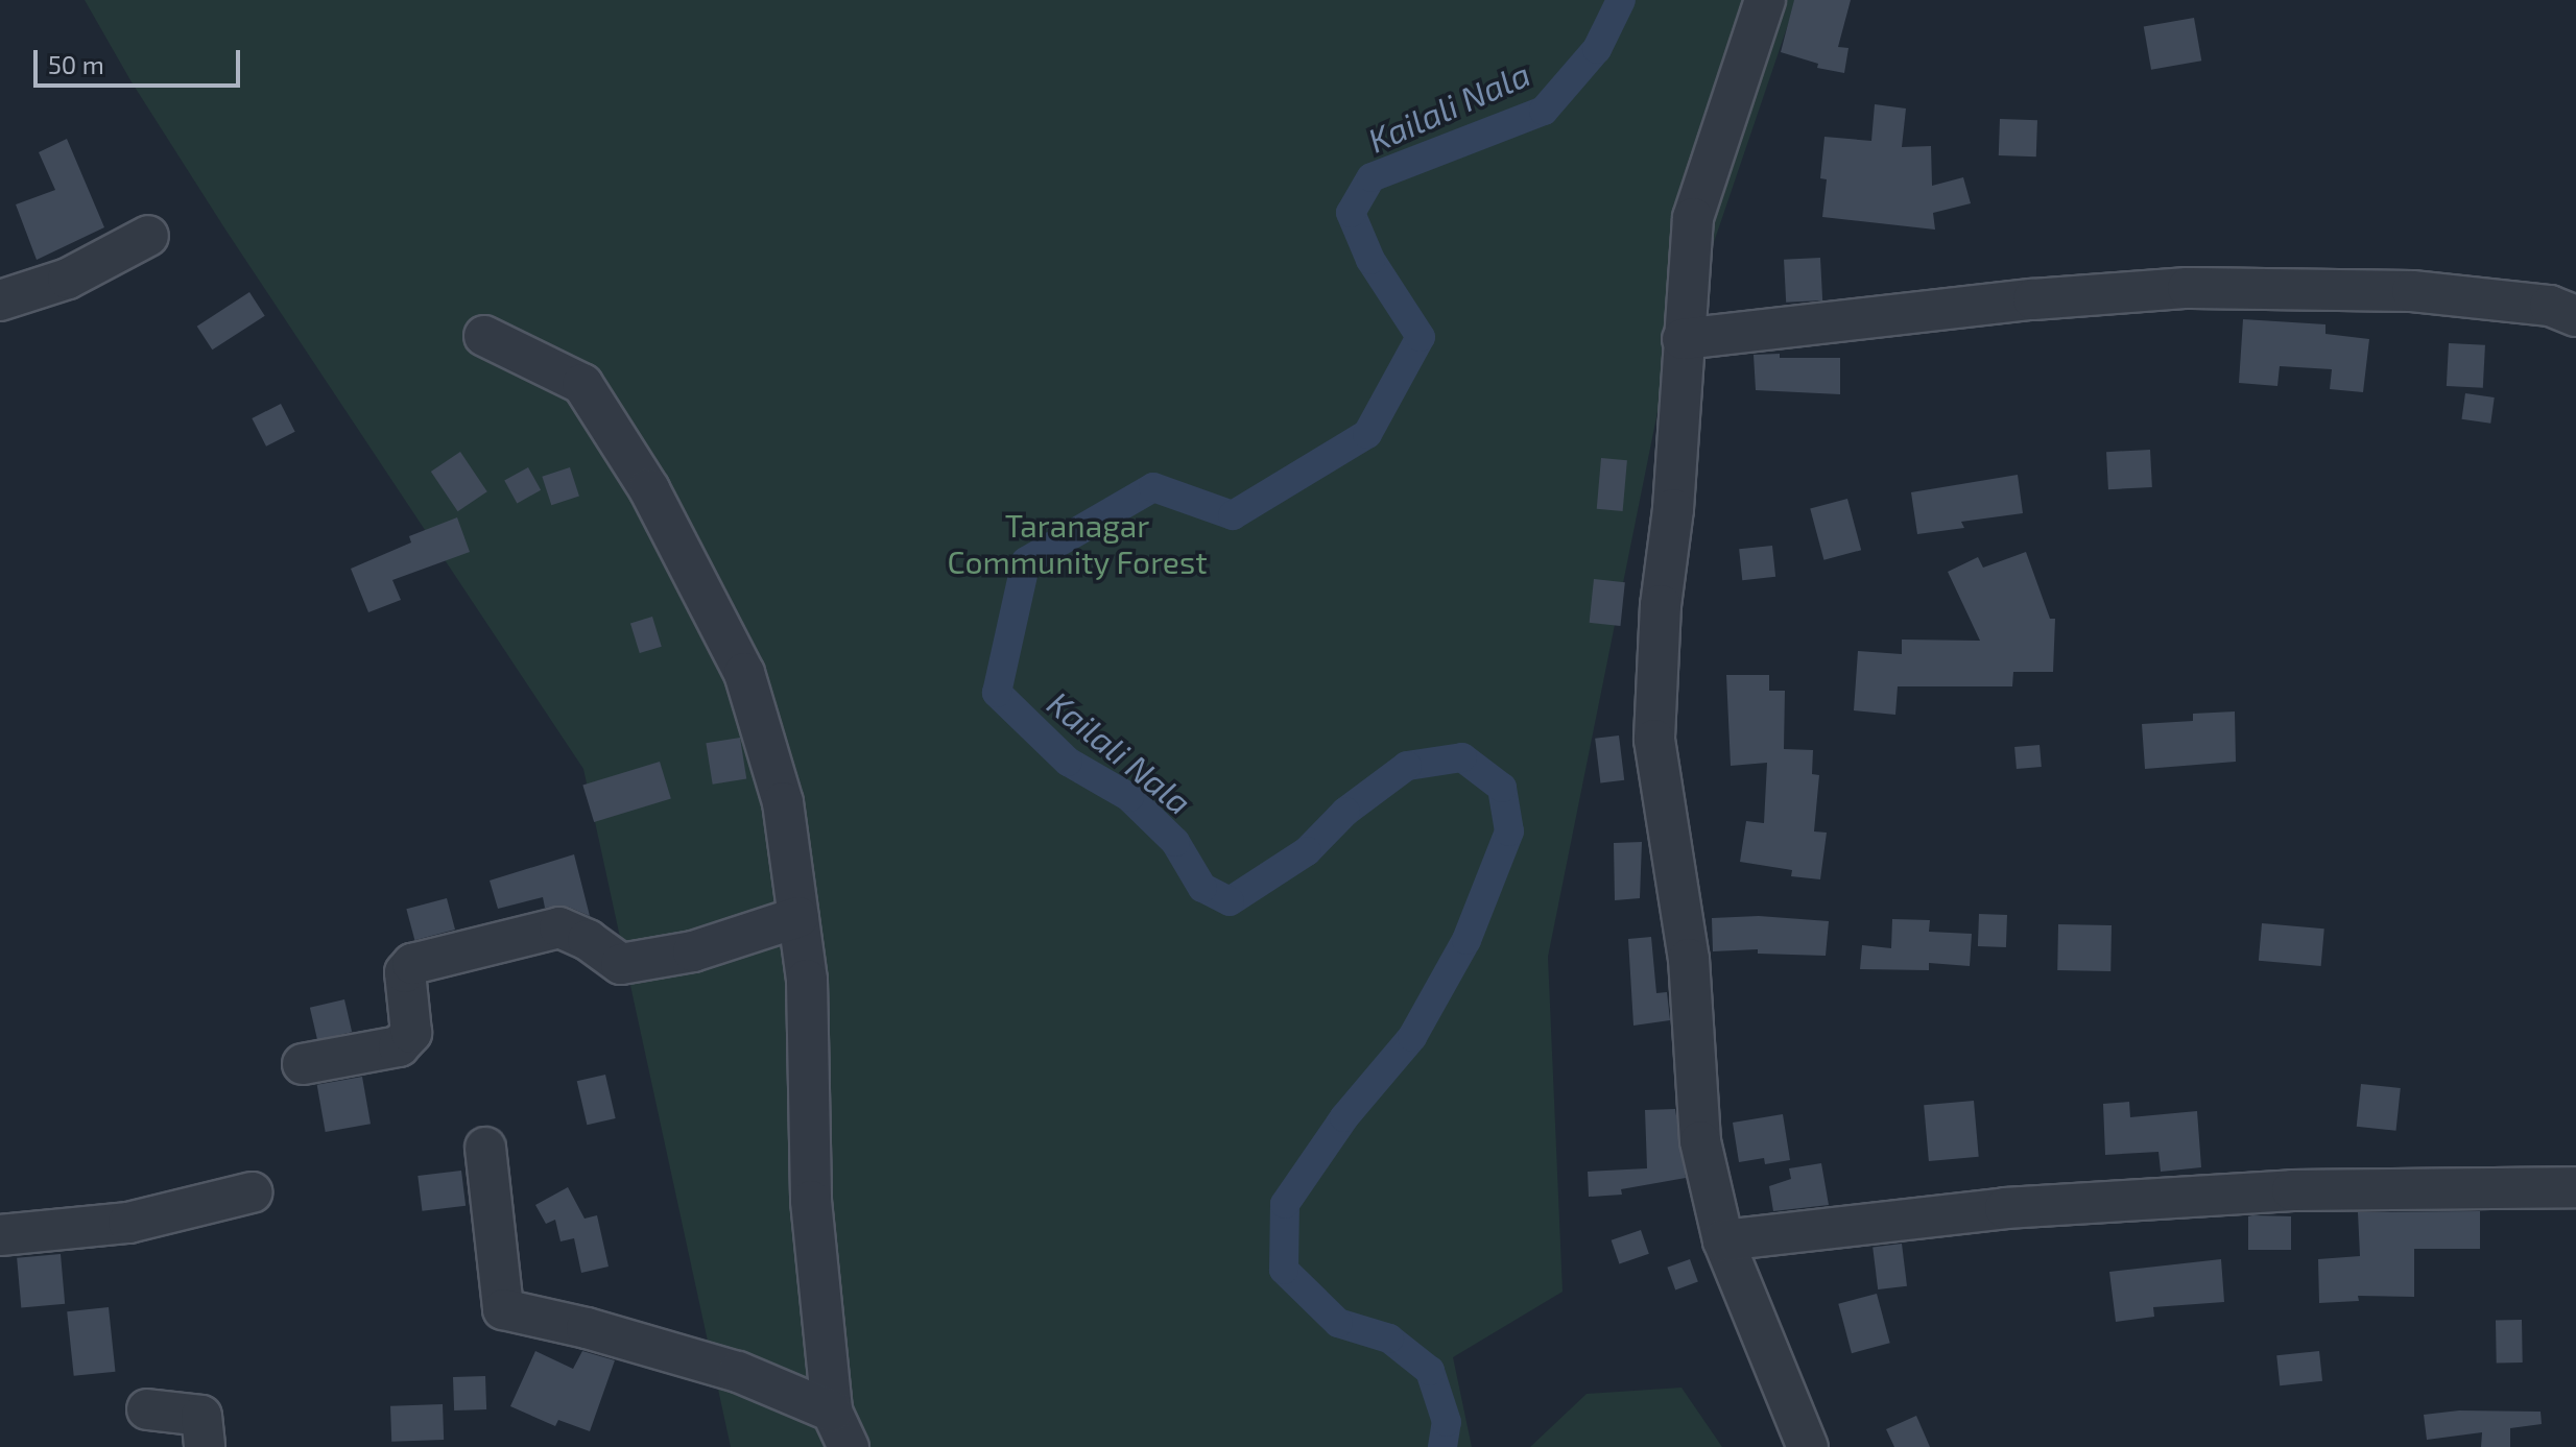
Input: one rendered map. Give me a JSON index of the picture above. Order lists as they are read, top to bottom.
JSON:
{
  "water": ["Kailali Nala"],
  "parks": ["Taranagar Community Forest"],
  "scale_bar": "50 m"
}
